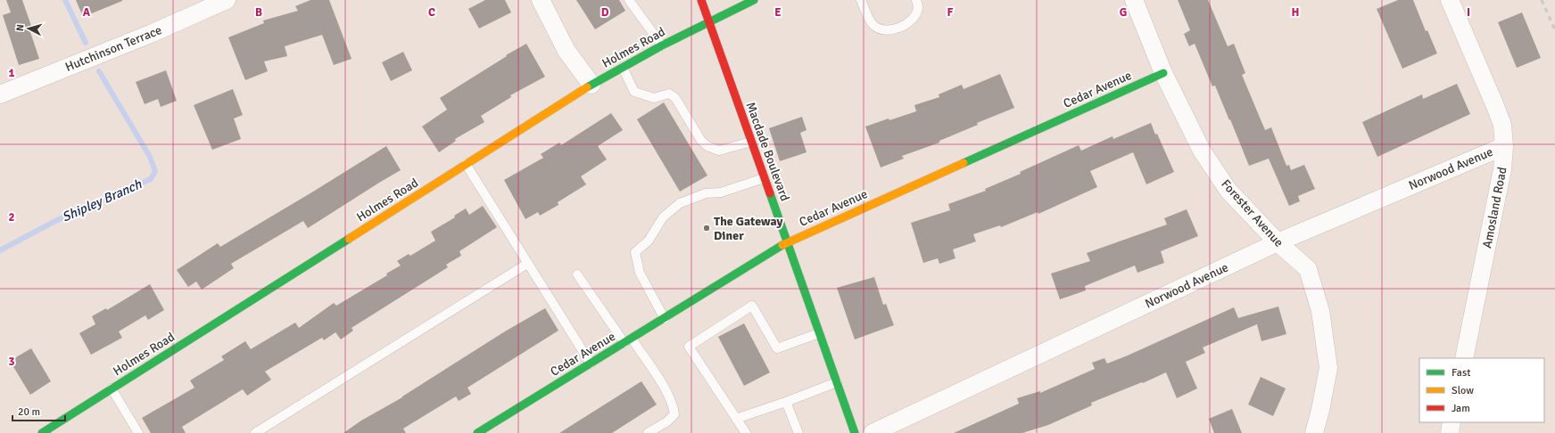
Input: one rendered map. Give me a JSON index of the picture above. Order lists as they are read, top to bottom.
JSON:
{
  "streets": {
    "street": [
      "Holmes Road",
      "Hutchinson Terrace",
      "Cedar Avenue",
      "Macdade Boulevard",
      "Norwood Avenue",
      "Amosland Road",
      "Forester Avenue"
    ]
  },
  "crossings": [
    ["Holmes Road", "Macdade Boulevard"],
    ["Cedar Avenue", "Macdade Boulevard"],
    ["Cedar Avenue", "Forester Avenue"],
    ["Norwood Avenue", "Amosland Road"],
    ["Norwood Avenue", "Forester Avenue"]
  ],
  "water": ["Shipley Branch"],
  "places": ["The Gateway Diner"],
  "legend": ["Fast", "Slow", "Jam"],
  "scale_bar": "20 m",
  "north": "left",
  "grid": {
    "columns": [
      "A",
      "B",
      "C",
      "D",
      "E",
      "F",
      "G",
      "H",
      "I"
    ],
    "rows": ["1", "2", "3"]
  }
}
